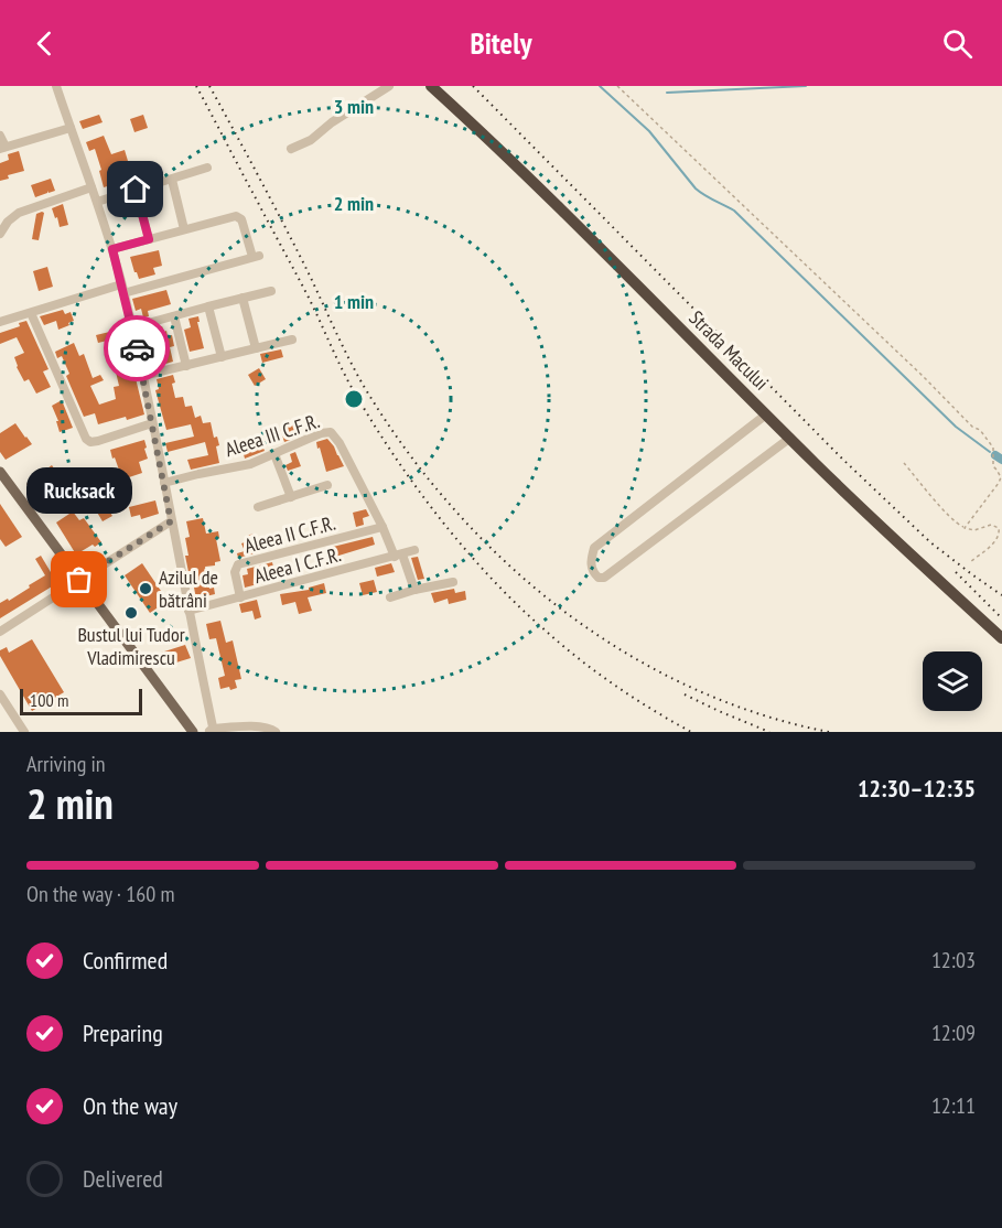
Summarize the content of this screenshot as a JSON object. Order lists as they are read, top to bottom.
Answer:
{
  "streets": {
    "highway": ["Strada Macului"],
    "street": ["Aleea III C.F.R.", "Aleea II C.F.R.", "Aleea I C.F.R."]
  },
  "crossings": [
    ["Aleea III C.F.R.", "Aleea II C.F.R."],
    ["Aleea III C.F.R.", "Aleea I C.F.R."],
    ["Aleea II C.F.R.", "Aleea I C.F.R."]
  ],
  "places": ["Rucksack", "Azilul de bătrâni", "Bustul lui Tudor Vladimirescu"],
  "scale_bar": "100 m",
  "page": {
    "header": "Bitely",
    "bubble": "Rucksack",
    "scale": "100 m",
    "heading": ["2 min", "Arriving in", "12:30–12:35"],
    "bar": "On the way · 160 m",
    "list": [
      ["Confirmed", "12:03"],
      ["Preparing", "12:09"],
      ["On the way", "12:11"],
      "Delivered"
    ]
  },
  "rings": ["3 min", "2 min", "1 min"]
}
